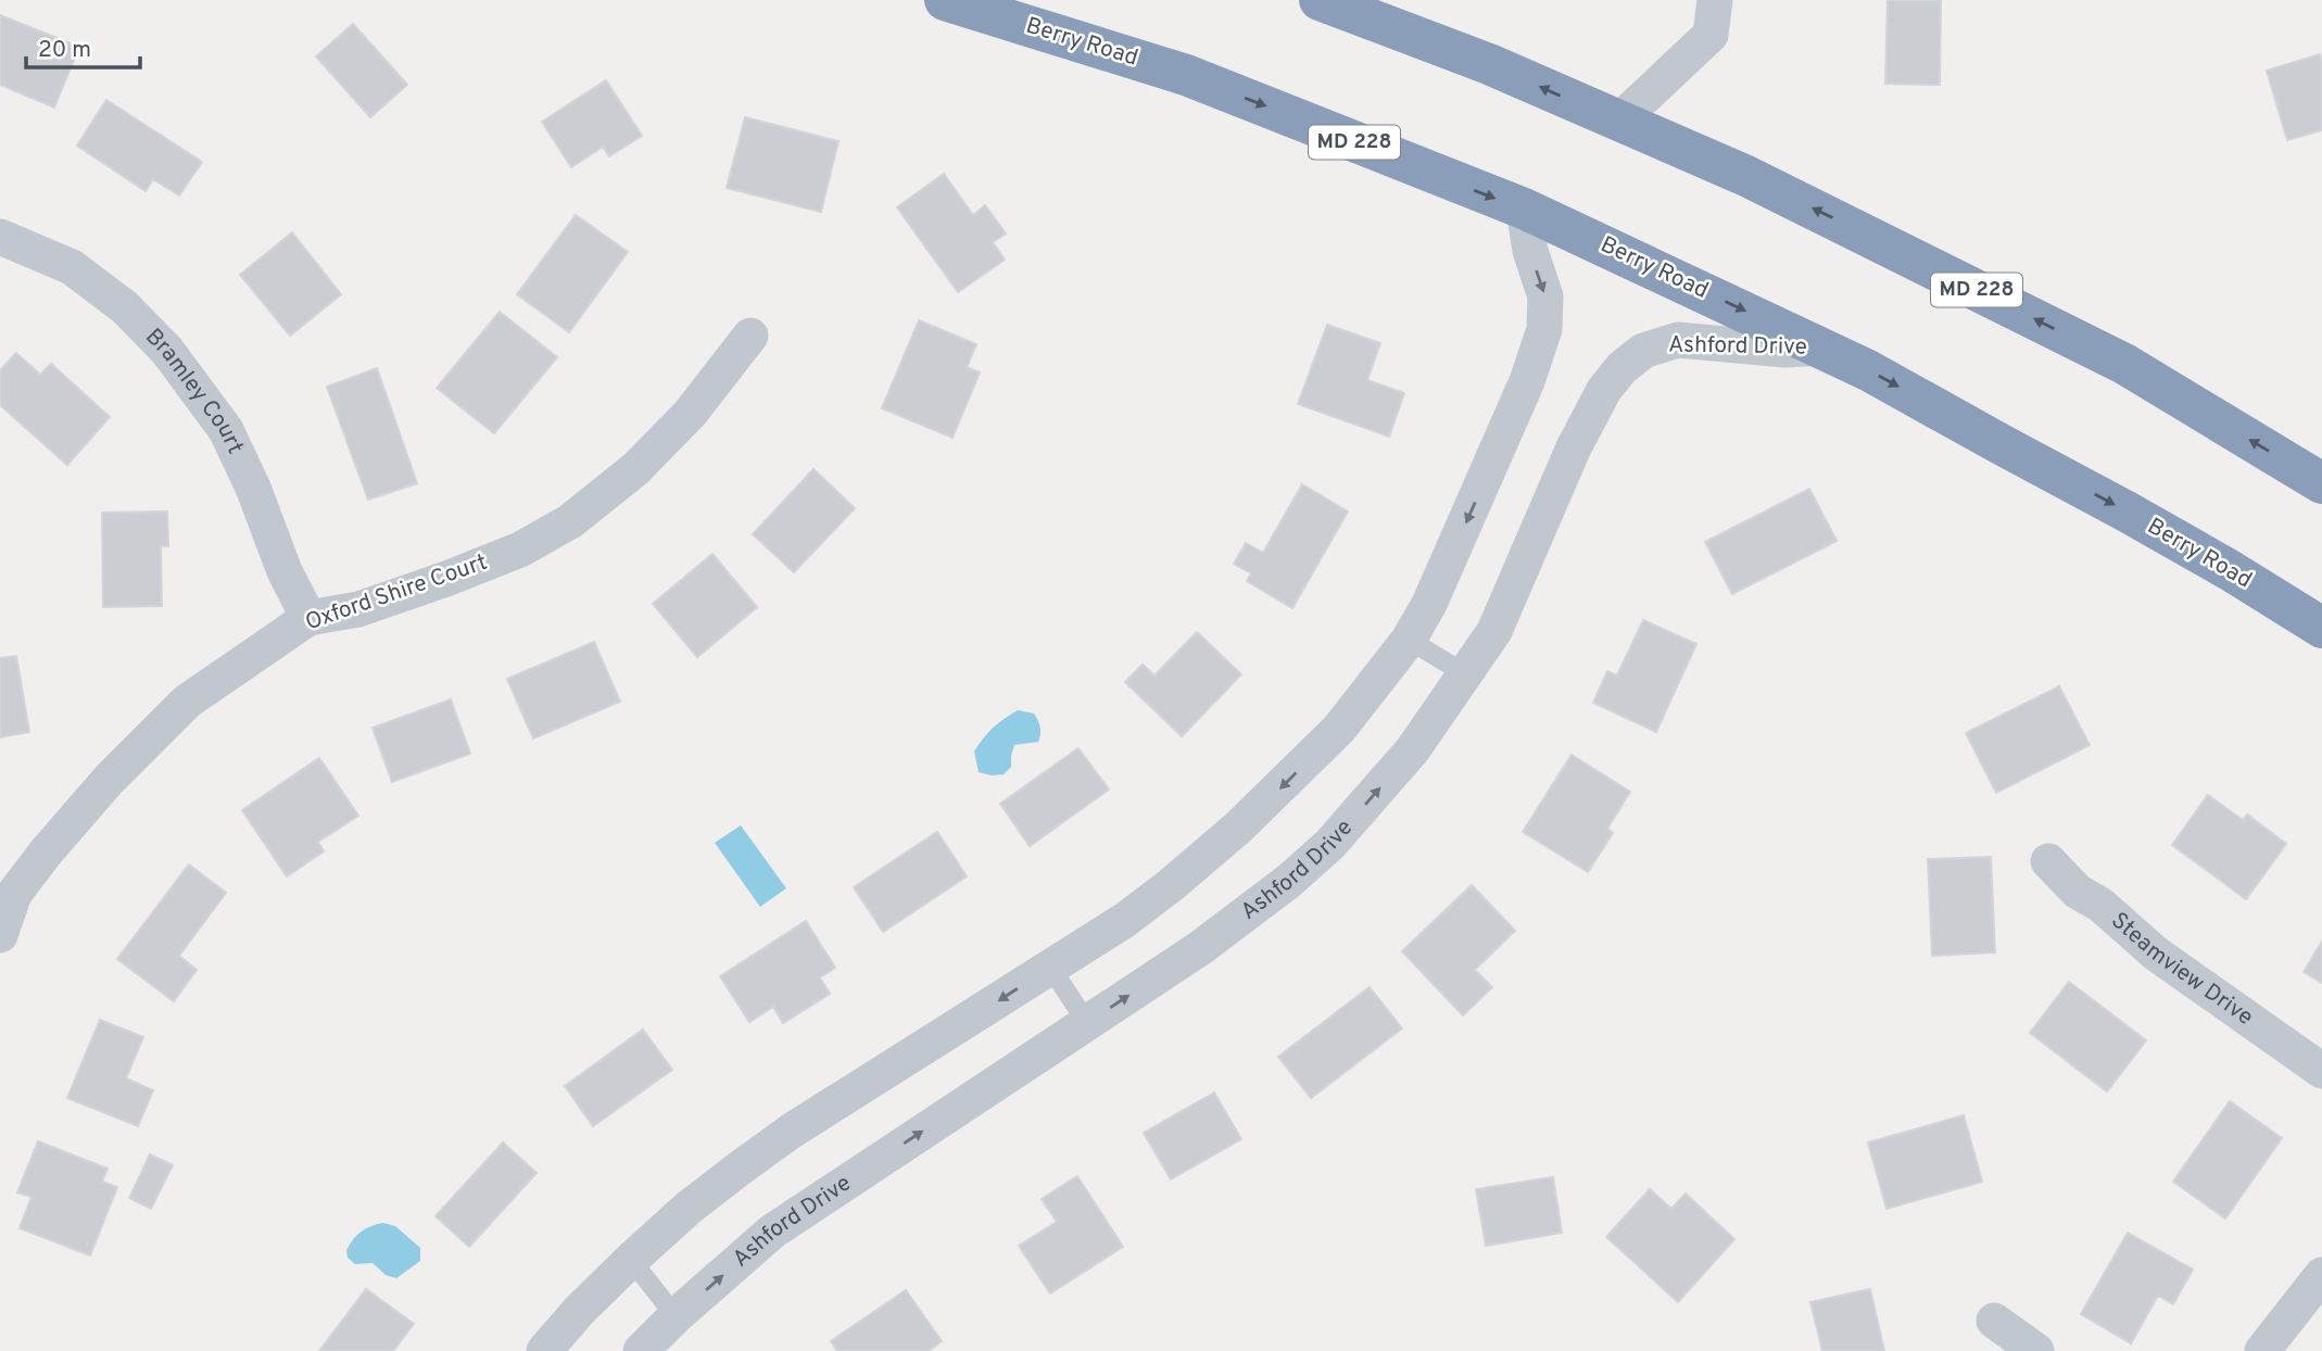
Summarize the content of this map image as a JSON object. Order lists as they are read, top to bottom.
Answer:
{
  "streets": {
    "highway": ["Berry Road", "MD 228"],
    "street": [
      "Ashford Drive",
      "Bramley Court",
      "Oxford Shire Court",
      "Steamview Drive"
    ]
  },
  "crossings": [
    ["Berry Road", "Ashford Drive"],
    ["Bramley Court", "Oxford Shire Court"]
  ],
  "scale_bar": "20 m"
}
